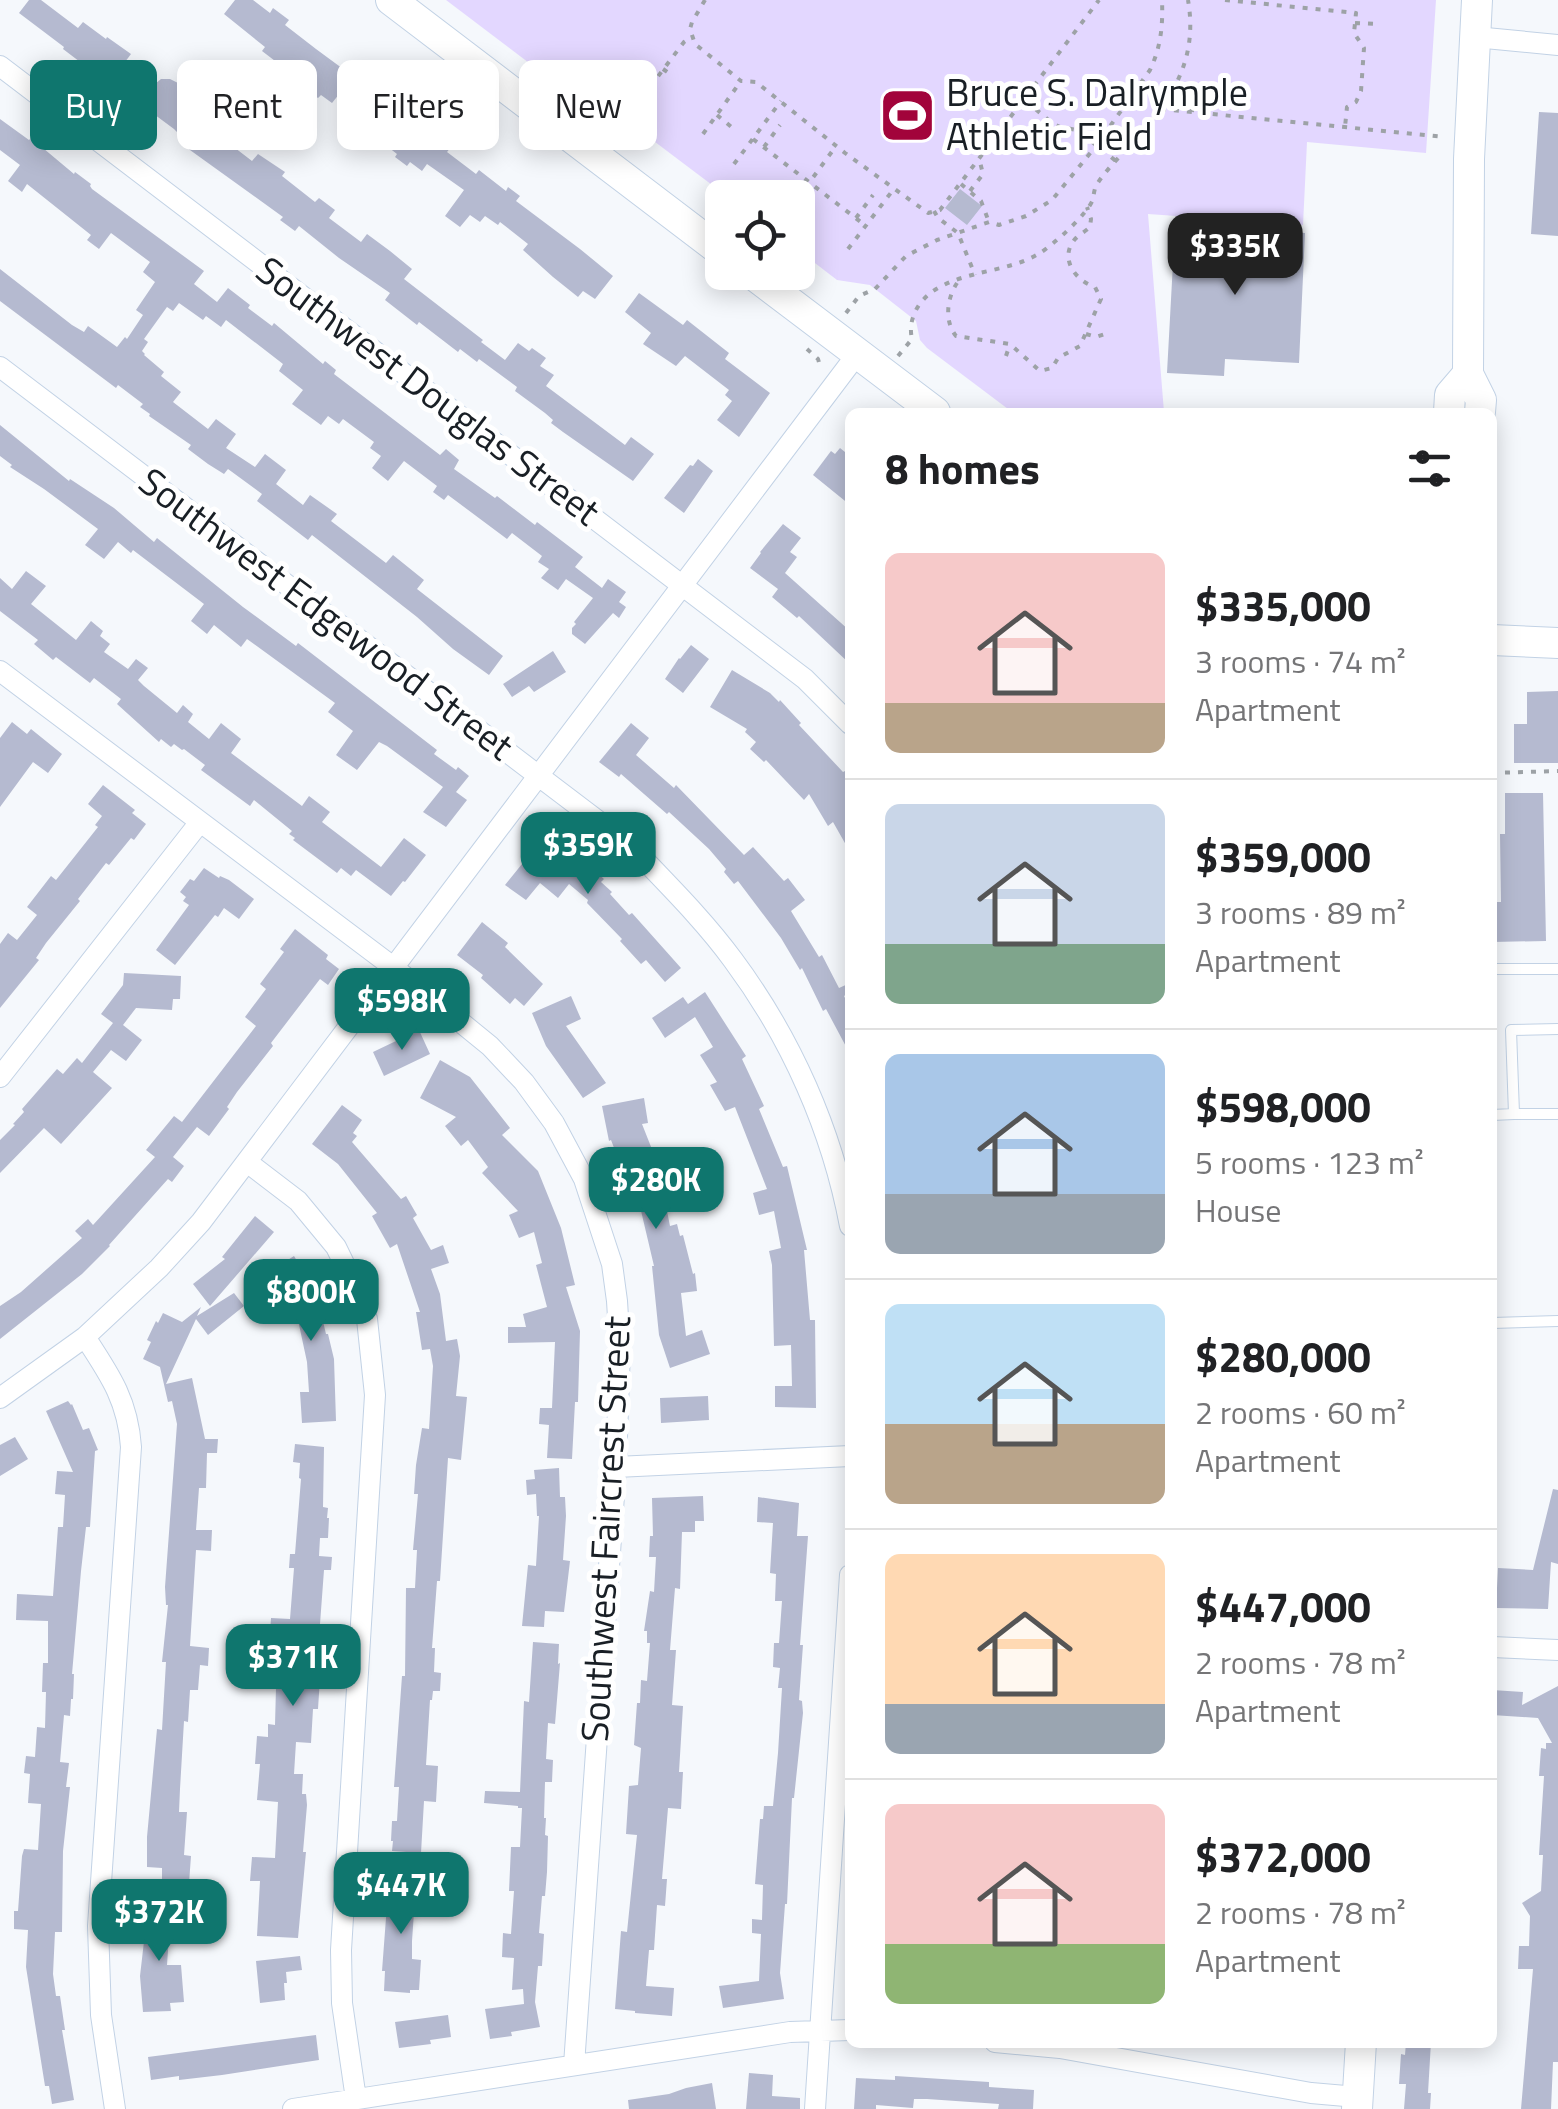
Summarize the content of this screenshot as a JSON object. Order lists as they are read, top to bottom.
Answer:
{
  "streets": {
    "street": ["Southwest Douglas Street", "Southwest Edgewood Street", "Southwest Faircrest Street"]
  },
  "places": {
    "sports": ["Bruce S. DaIrymple Athletic Field"]
  },
  "page": {
    "chip": [
      "Buy",
      "Rent",
      "Filters",
      "New"
    ],
    "price": [
      "$335K",
      "$359K",
      "$598K",
      "$280K",
      "$800K",
      "$371K",
      "$447K",
      "$372K"
    ],
    "heading": "8 homes",
    "list": [
      {
        "name": "$335,000",
        "note": "3 rooms · 74 m² · Apartment"
      },
      {
        "name": "$359,000",
        "note": "3 rooms · 89 m² · Apartment"
      },
      {
        "name": "$598,000",
        "note": "5 rooms · 123 m² · House"
      },
      {
        "name": "$280,000",
        "note": "2 rooms · 60 m² · Apartment"
      },
      {
        "name": "$447,000",
        "note": "2 rooms · 78 m² · Apartment"
      },
      {
        "name": "$372,000",
        "note": "2 rooms · 78 m² · Apartment"
      }
    ]
  }
}
